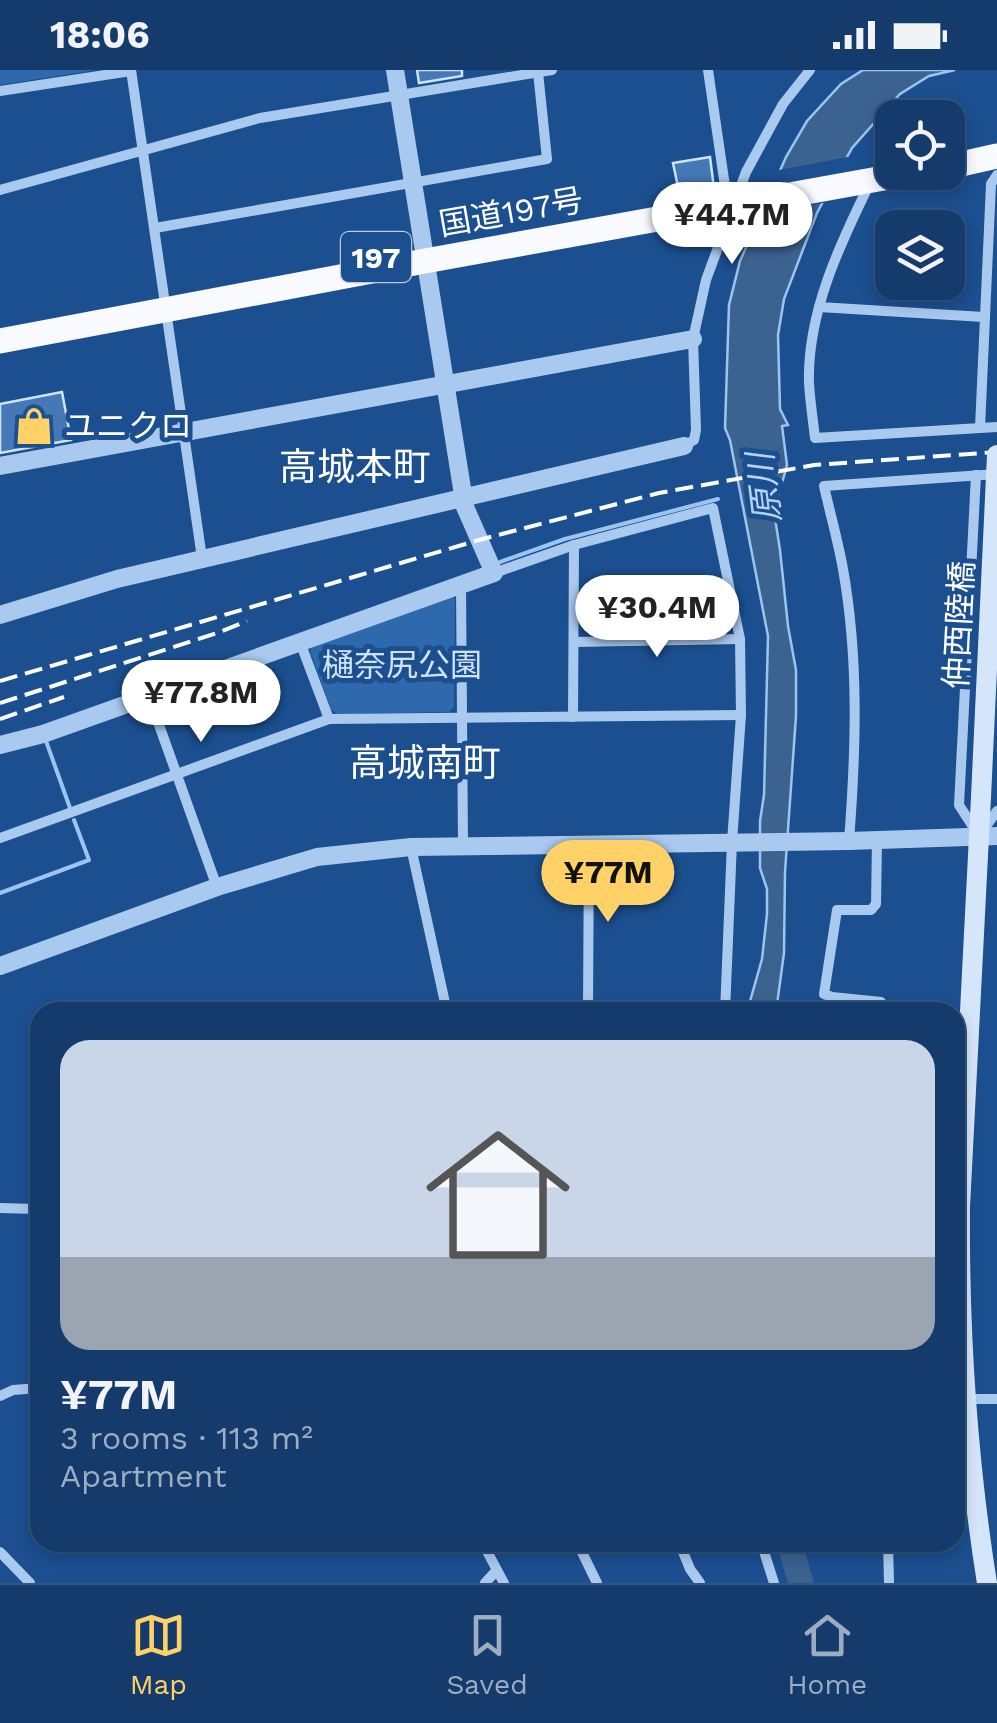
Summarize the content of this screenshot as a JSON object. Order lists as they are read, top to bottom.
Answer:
{
  "streets": {
    "highway": ["国道197号", "197"],
    "main road": ["仲西陸橋"]
  },
  "districts": ["高城本町", "高城南町"],
  "water": ["原川"],
  "parks": ["樋奈尻公園"],
  "places": {
    "shop": ["ユニクロ"]
  },
  "page": {
    "status": "18:06",
    "price": [
      "¥44.7M",
      "¥30.4M",
      "¥77.8M",
      "¥77M"
    ],
    "list": [
      {
        "name": "¥77M",
        "note": "3 rooms · 113 m² · Apartment"
      }
    ],
    "tabs": ["Map", "Saved", "Home"]
  }
}
